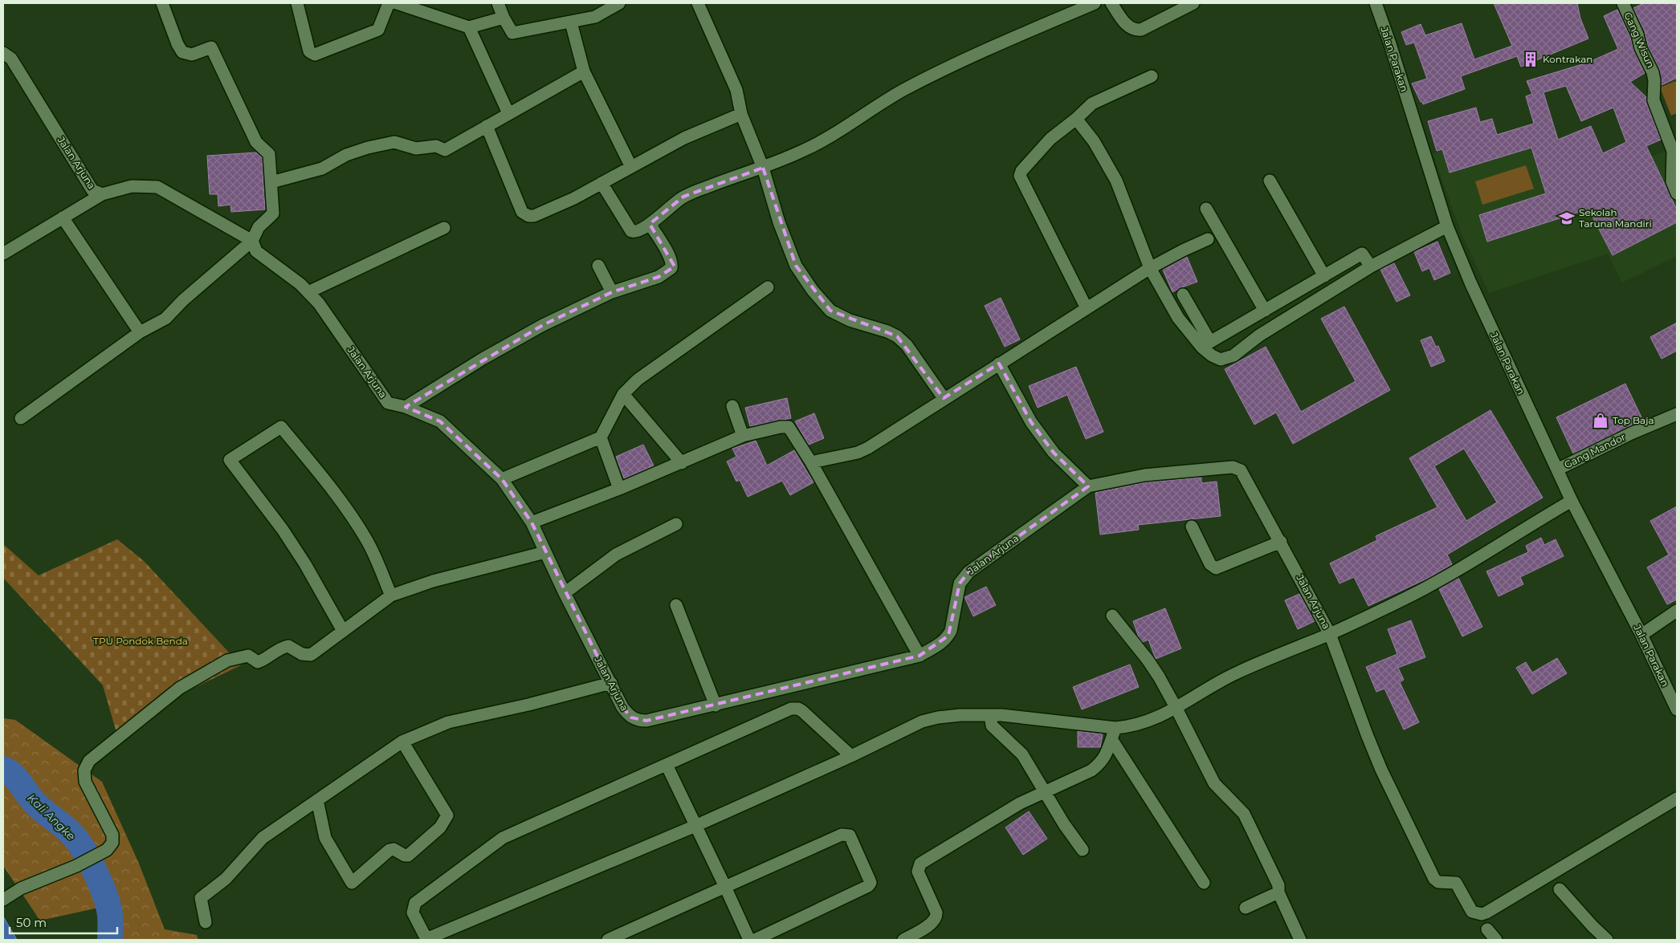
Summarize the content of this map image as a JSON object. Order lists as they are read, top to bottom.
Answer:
{
  "streets": {
    "street": [
      "Gang Wisun",
      "Jalan Parakan",
      "Jalan Arjuna",
      "Gang Mandor"
    ]
  },
  "crossings": [
    ["Jalan Parakan", "Jalan Arjuna"],
    ["Jalan Parakan", "Gang Mandor"]
  ],
  "water": ["Kali Angke"],
  "parks": ["TPU Pondok Benda"],
  "places": {
    "building": ["Kontrakan"],
    "school or university": ["Sekolah Taruna Mandiri"],
    "shop": ["Top Baja"]
  },
  "scale_bar": "50 m"
}
